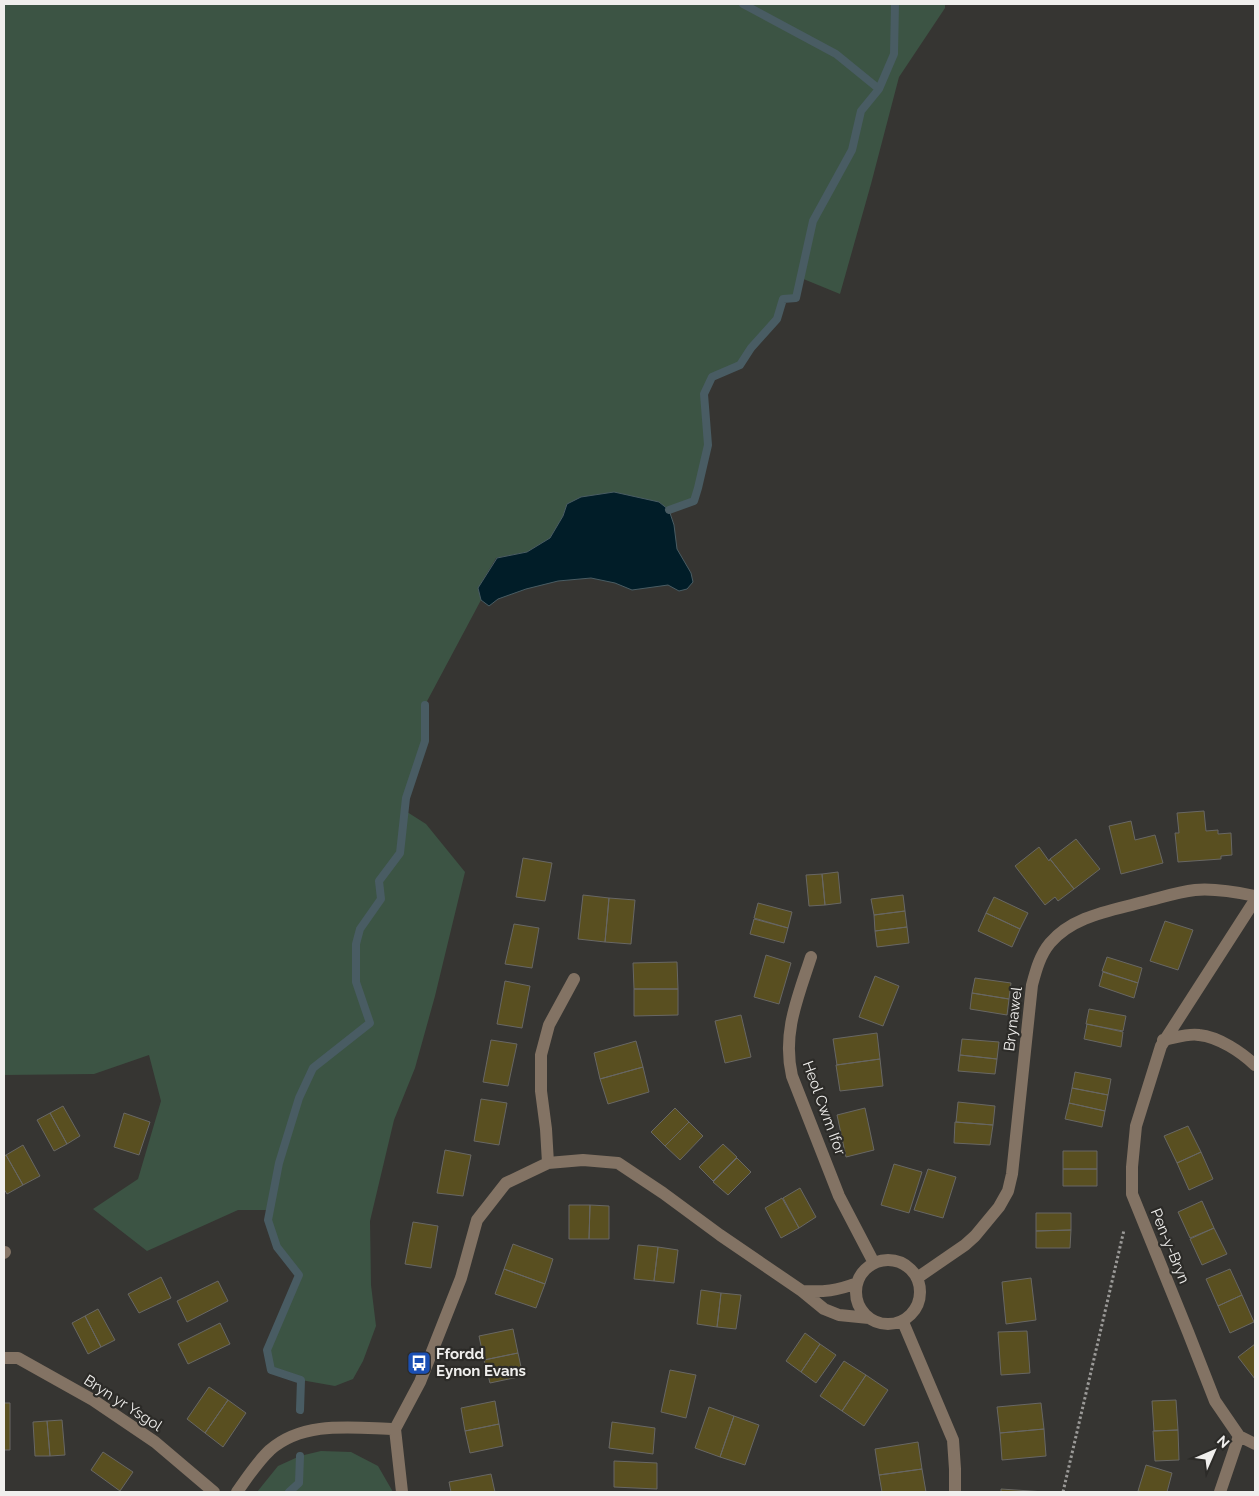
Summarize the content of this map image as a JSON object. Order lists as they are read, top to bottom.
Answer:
{
  "streets": {
    "street": [
      "Brynawel",
      "Heol Cwm Ifor",
      "Pen-y-Bryn",
      "Bryn yr Ysgol"
    ]
  },
  "crossings": [
    ["Brynawel", "Heol Cwm Ifor"]
  ],
  "places": {
    "bus stop": ["Ffordd Eynon Evans"]
  },
  "north": "top right"
}
